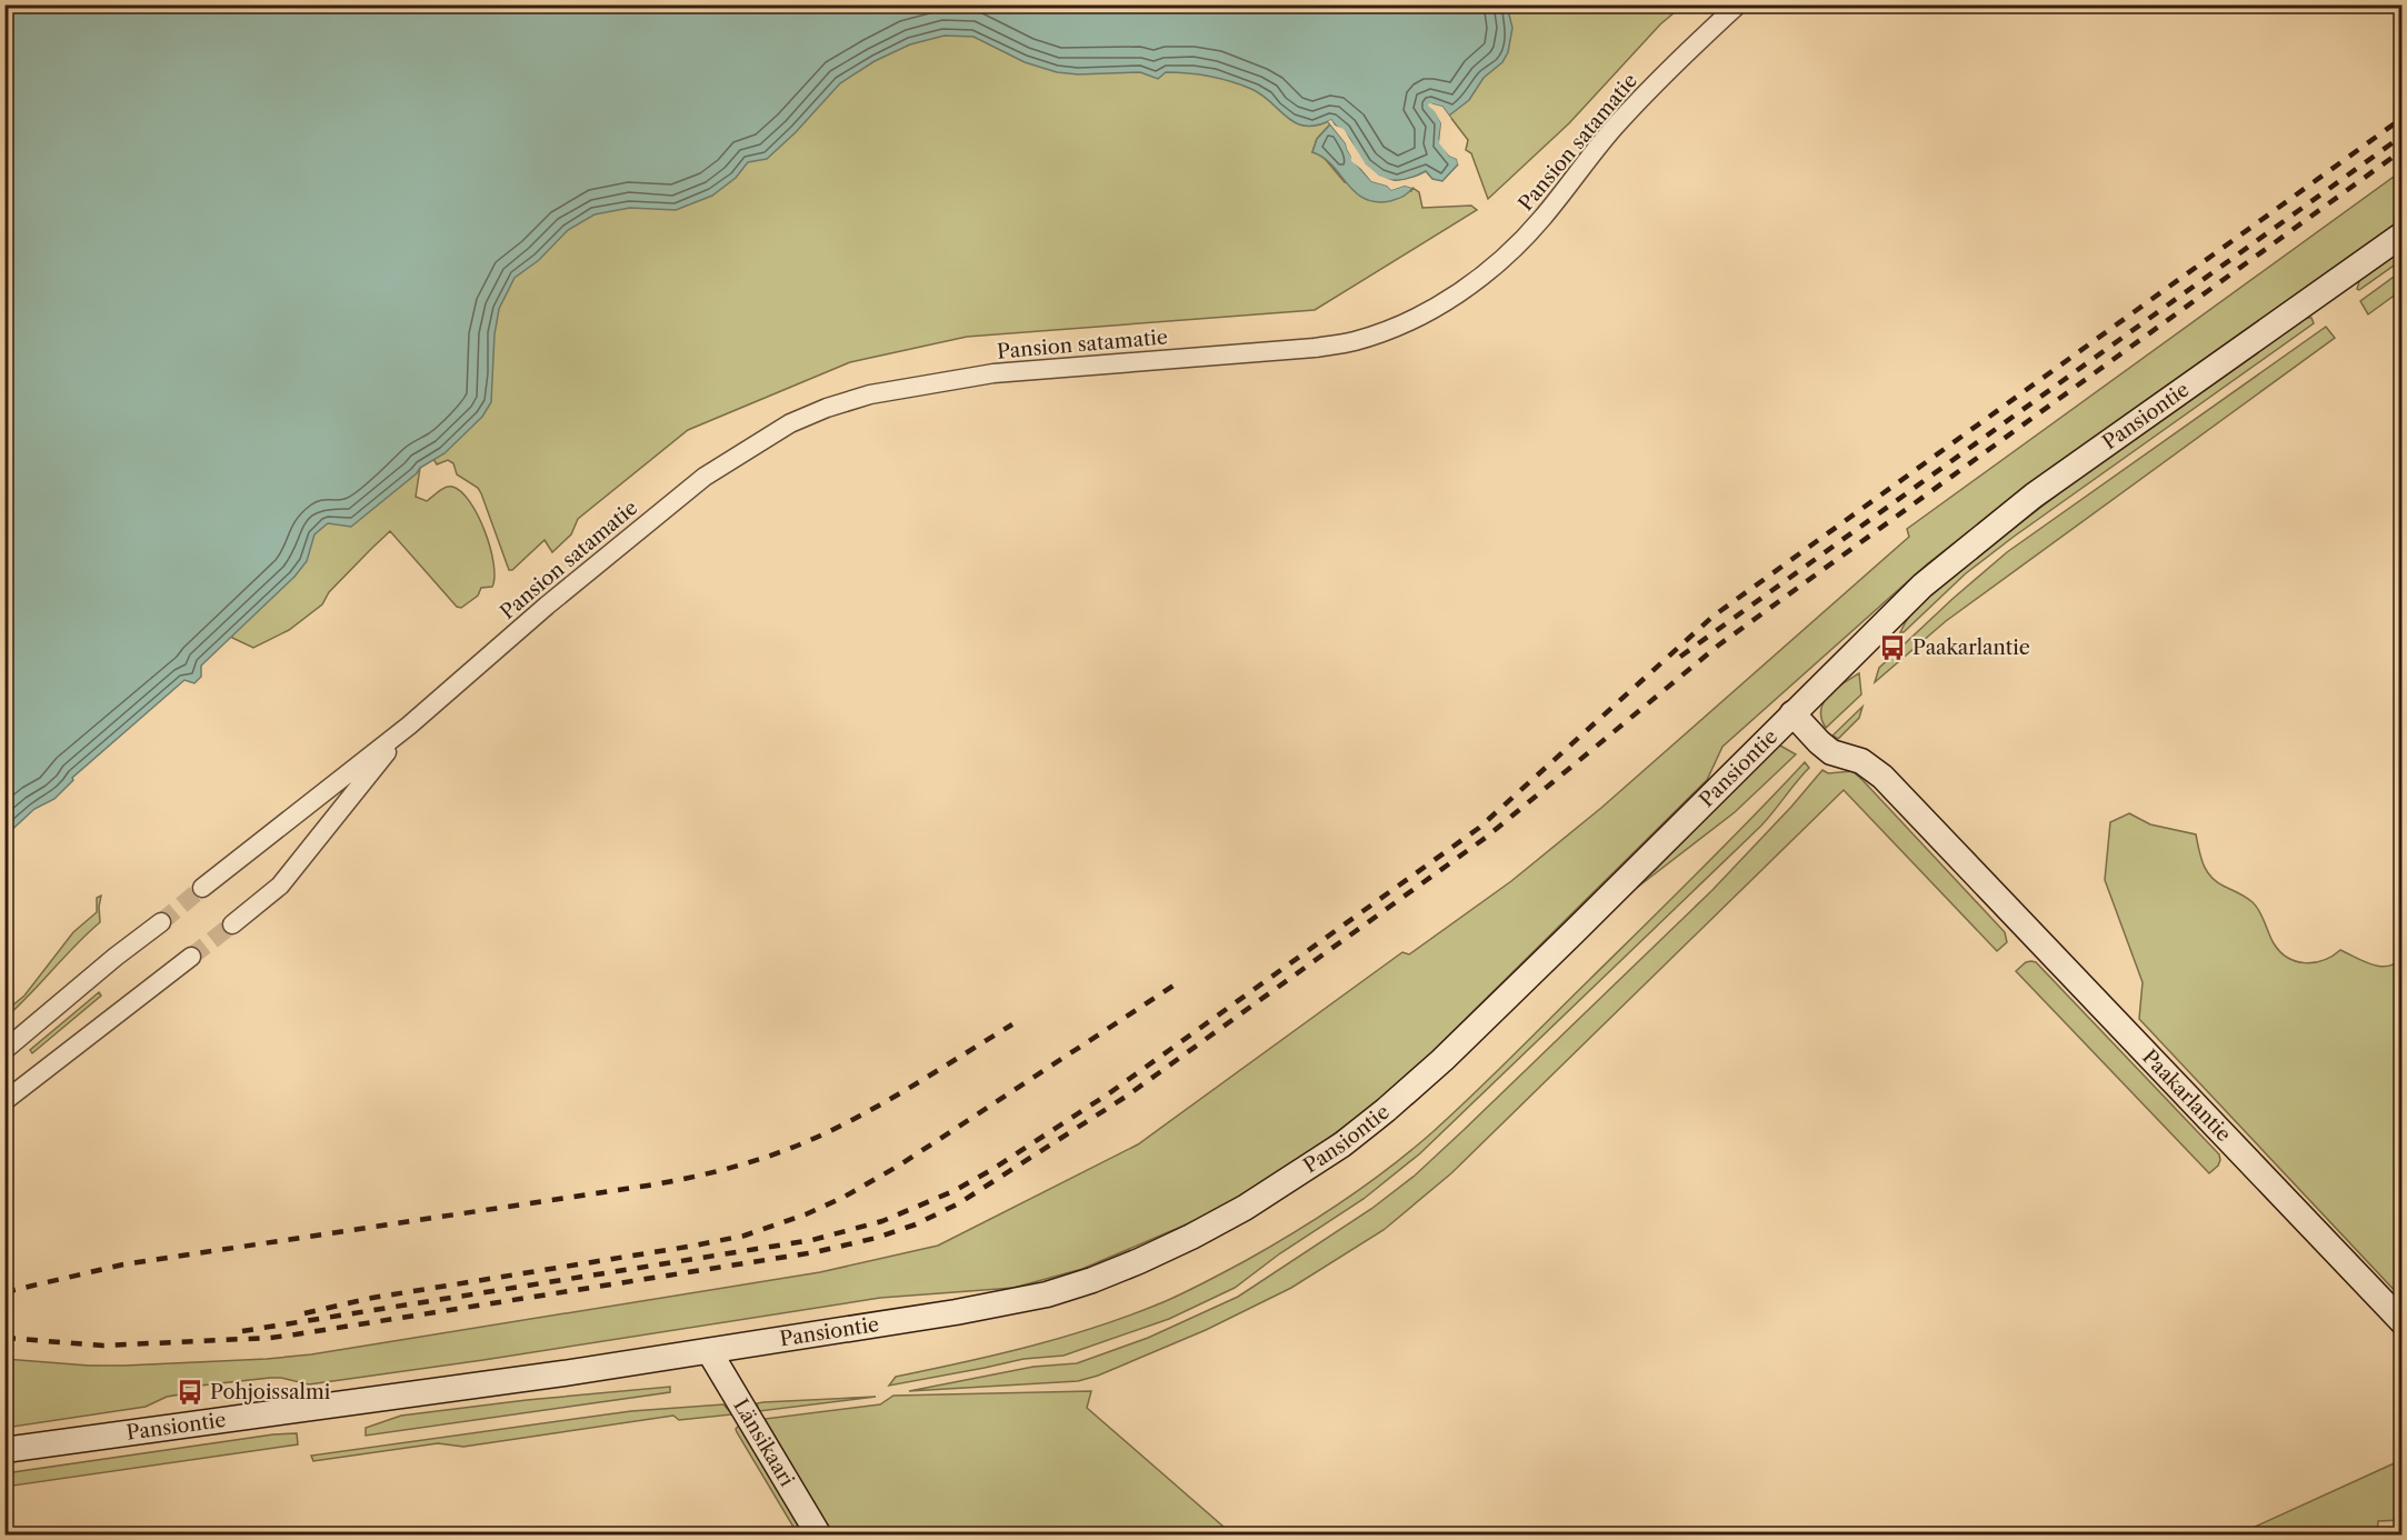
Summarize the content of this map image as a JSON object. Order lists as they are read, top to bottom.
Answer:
{
  "streets": {
    "street": [
      "Pansion satamatie",
      "Pansiontie",
      "Paakarlantie",
      "Länsikaari"
    ]
  },
  "crossings": [
    ["Pansiontie", "Paakarlantie"],
    ["Pansiontie", "Länsikaari"]
  ],
  "places": {
    "bus stop": ["Paakarlantie", "Pohjoissalmi"]
  }
}
